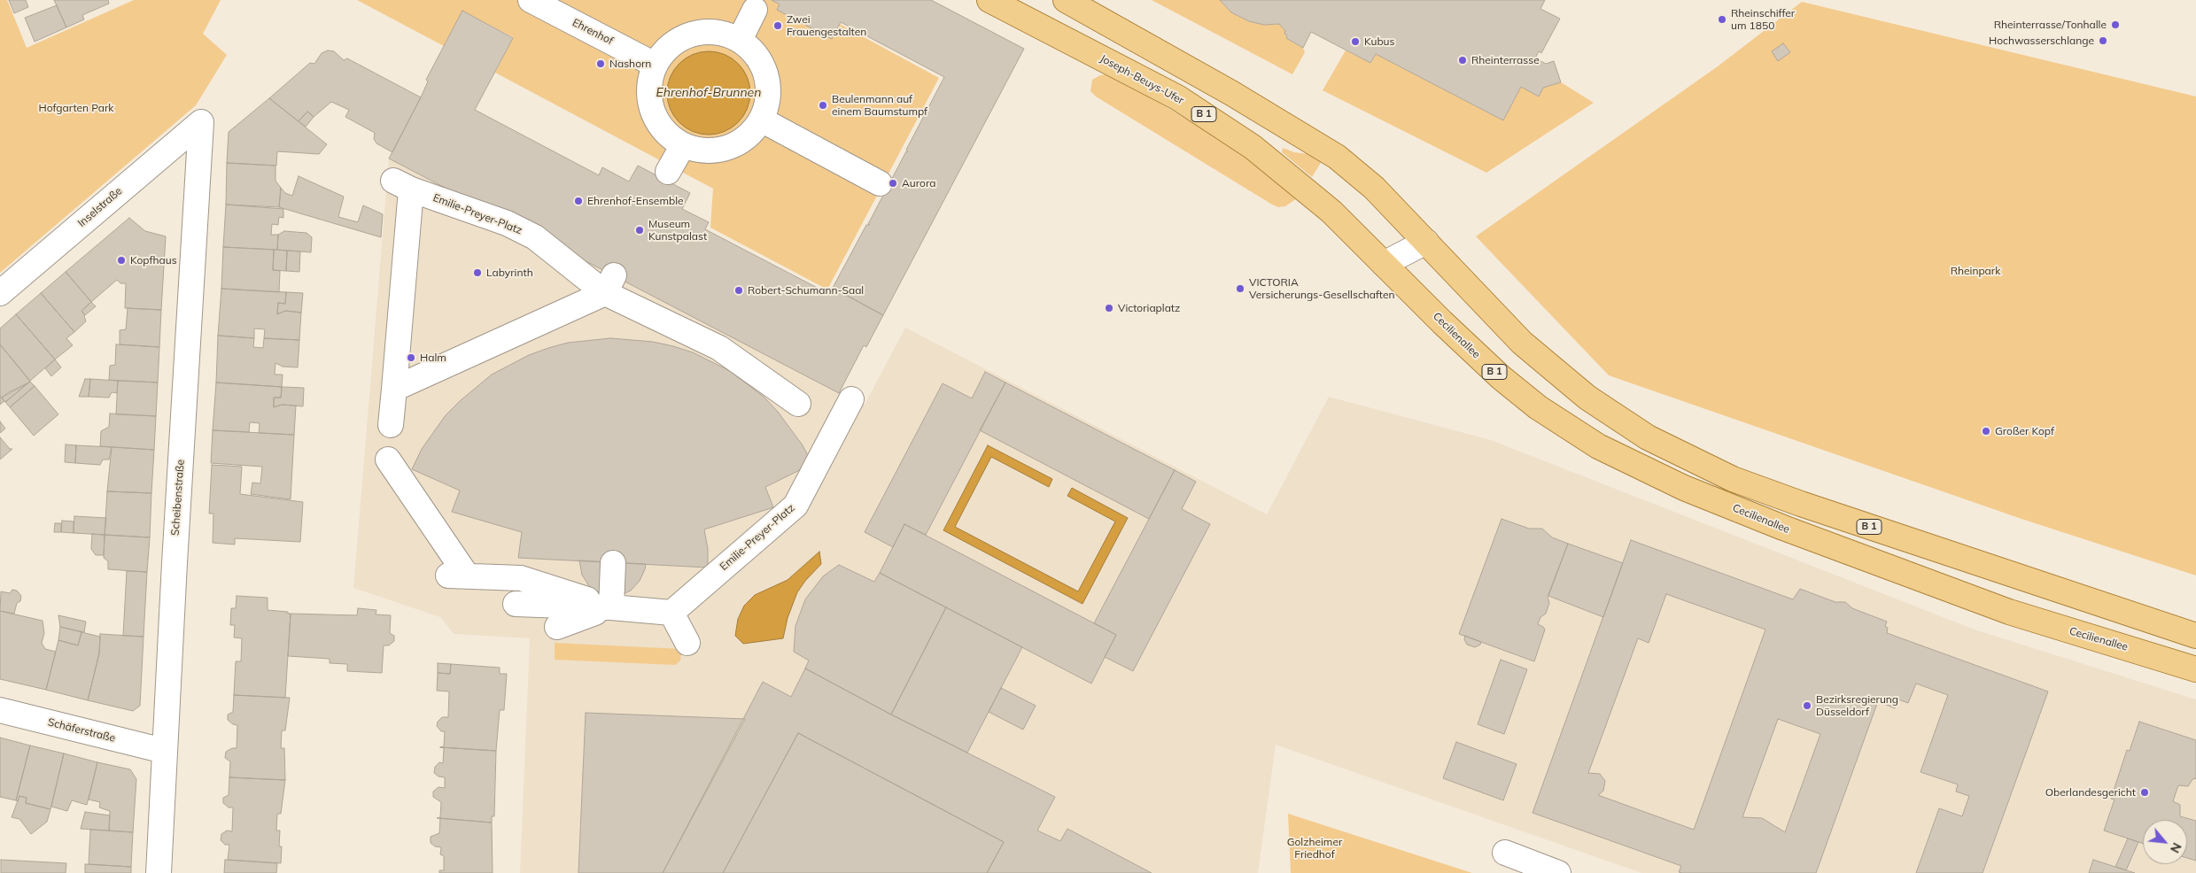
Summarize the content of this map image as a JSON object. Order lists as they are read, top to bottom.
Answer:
{
  "streets": {
    "main road": ["Joseph-Beuys-Ufer", "B 1", "Cecilienallee"],
    "street": [
      "Ehrenhof",
      "Inselstraße",
      "Emilie-Preyer-Platz",
      "Scheibenstraße",
      "Schäferstraße"
    ]
  },
  "crossings": [
    ["Joseph-Beuys-Ufer", "Cecilienallee"],
    ["Inselstraße", "Scheibenstraße"],
    ["Scheibenstraße", "Schäferstraße"]
  ],
  "water": ["Ehrenhof-Brunnen"],
  "parks": ["Hofgarten Park", "Rheinpark", "Golzheimer Friedhof"],
  "places": [
    "Rheinschiffer um 1850",
    "Rheinterrasse/Tonhalle",
    "Zwei Frauengestalten",
    "Hochwasserschlange",
    "Kubus",
    "Rheinterrasse",
    "Nashorn",
    "Beulenmann auf einem Baumstumpf",
    "Aurora",
    "Ehrenhof-Ensemble",
    "Museum Kunstpalast",
    "Kopfhaus",
    "Labyrinth",
    "VICTORIA Versicherungs-Gesellschaften",
    "Robert-Schumann-Saal",
    "Victoriaplatz",
    "Halm",
    "Großer Kopf",
    "Bezirksregierung Düsseldorf",
    "Oberlandesgericht"
  ],
  "north": "bottom right"
}
